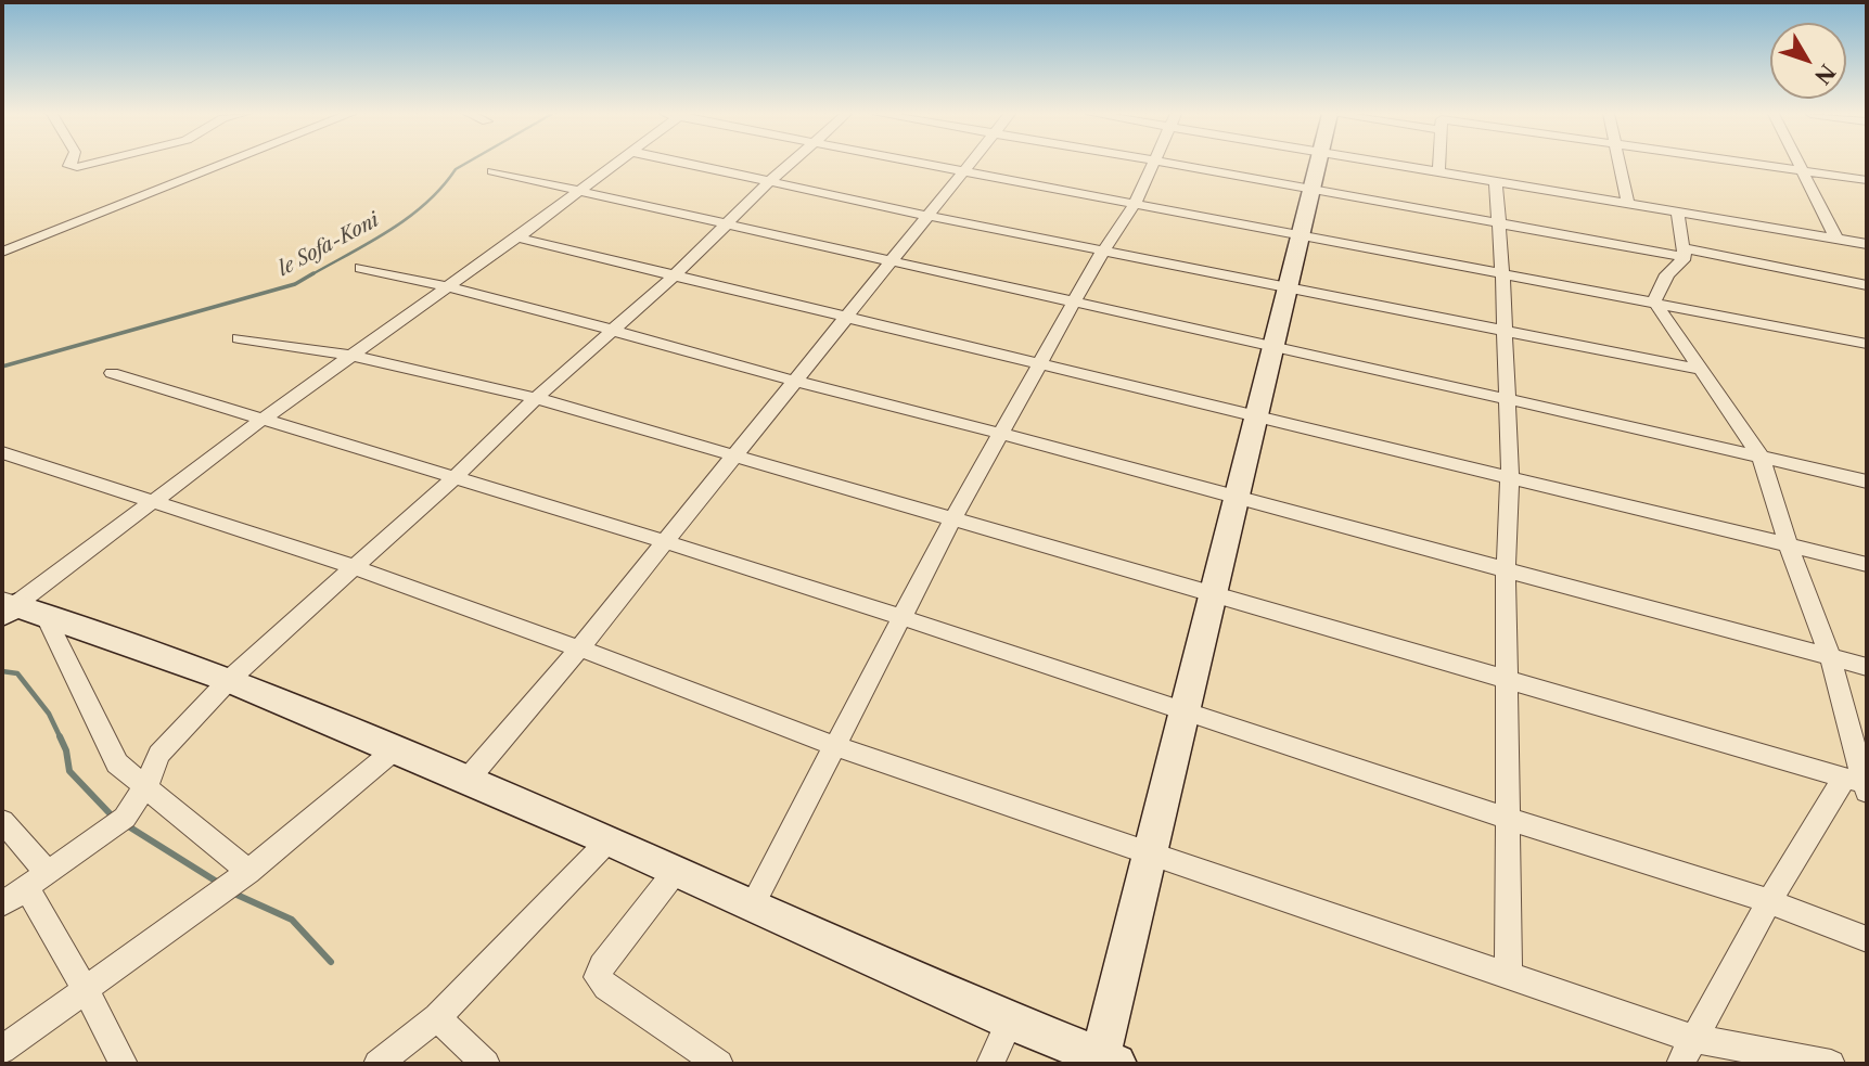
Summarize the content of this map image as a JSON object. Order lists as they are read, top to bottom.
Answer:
{
  "water": ["le Sofa-Koni"],
  "north": "bottom right"
}
